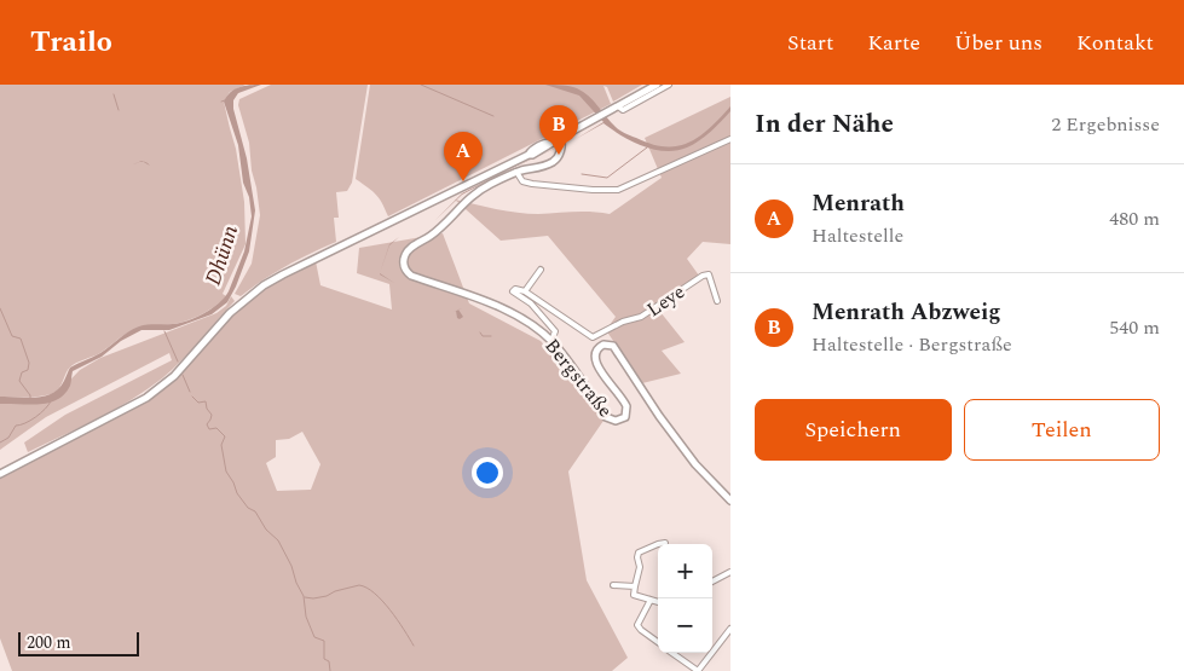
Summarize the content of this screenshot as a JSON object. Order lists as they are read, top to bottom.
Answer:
{
  "streets": {
    "street": ["Leye", "Bergstraße"]
  },
  "water": ["Dhünn"],
  "scale_bar": "200 m",
  "page": {
    "header": "Trailo",
    "nav": [
      "Start",
      "Karte",
      "Über uns",
      "Kontakt"
    ],
    "heading": ["In der Nähe", "2 Ergebnisse"],
    "pins": ["B", "A"],
    "list": [
      {
        "mark": "A",
        "name": "Menrath",
        "note": "Haltestelle",
        "value": "480 m"
      },
      {
        "mark": "B",
        "name": "Menrath Abzweig",
        "note": "Haltestelle · Bergstraße",
        "value": "540 m"
      }
    ],
    "buttons": ["Speichern", "Teilen"],
    "map_buttons": ["+", "−"],
    "scale": "200 m"
  }
}
